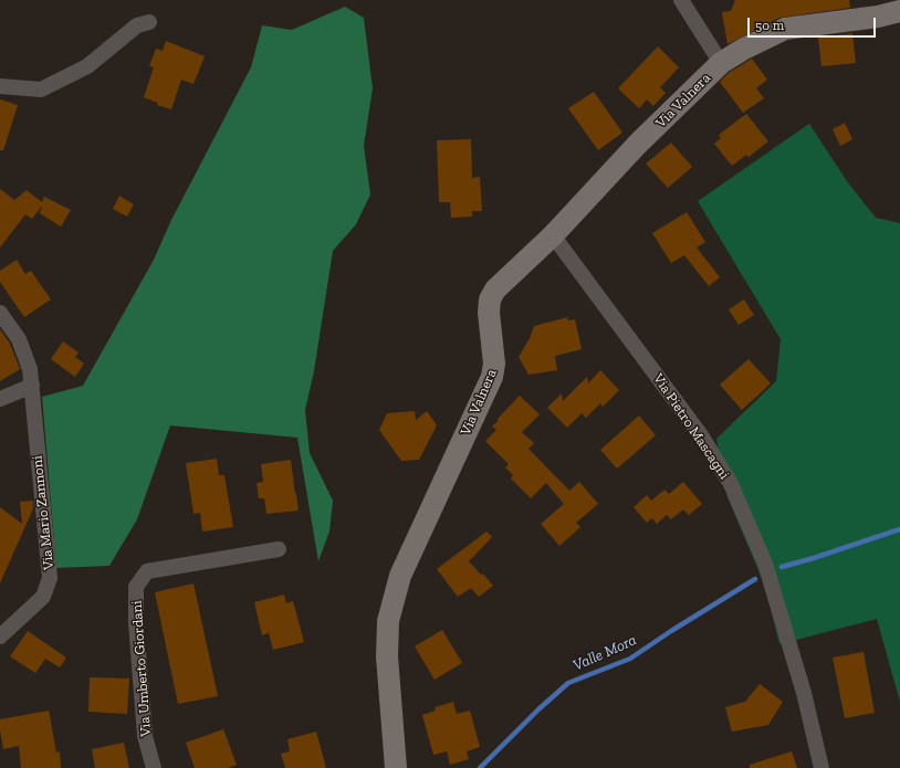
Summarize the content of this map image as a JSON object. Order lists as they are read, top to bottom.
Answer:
{
  "streets": {
    "street": [
      "Via Valnera",
      "Via Pietro Mascagni",
      "Via Mario Zannoni",
      "Via Umberto Giordani"
    ]
  },
  "crossings": [
    ["Via Valnera", "Via Pietro Mascagni"]
  ],
  "water": ["Valle Mora"],
  "scale_bar": "50 m"
}
